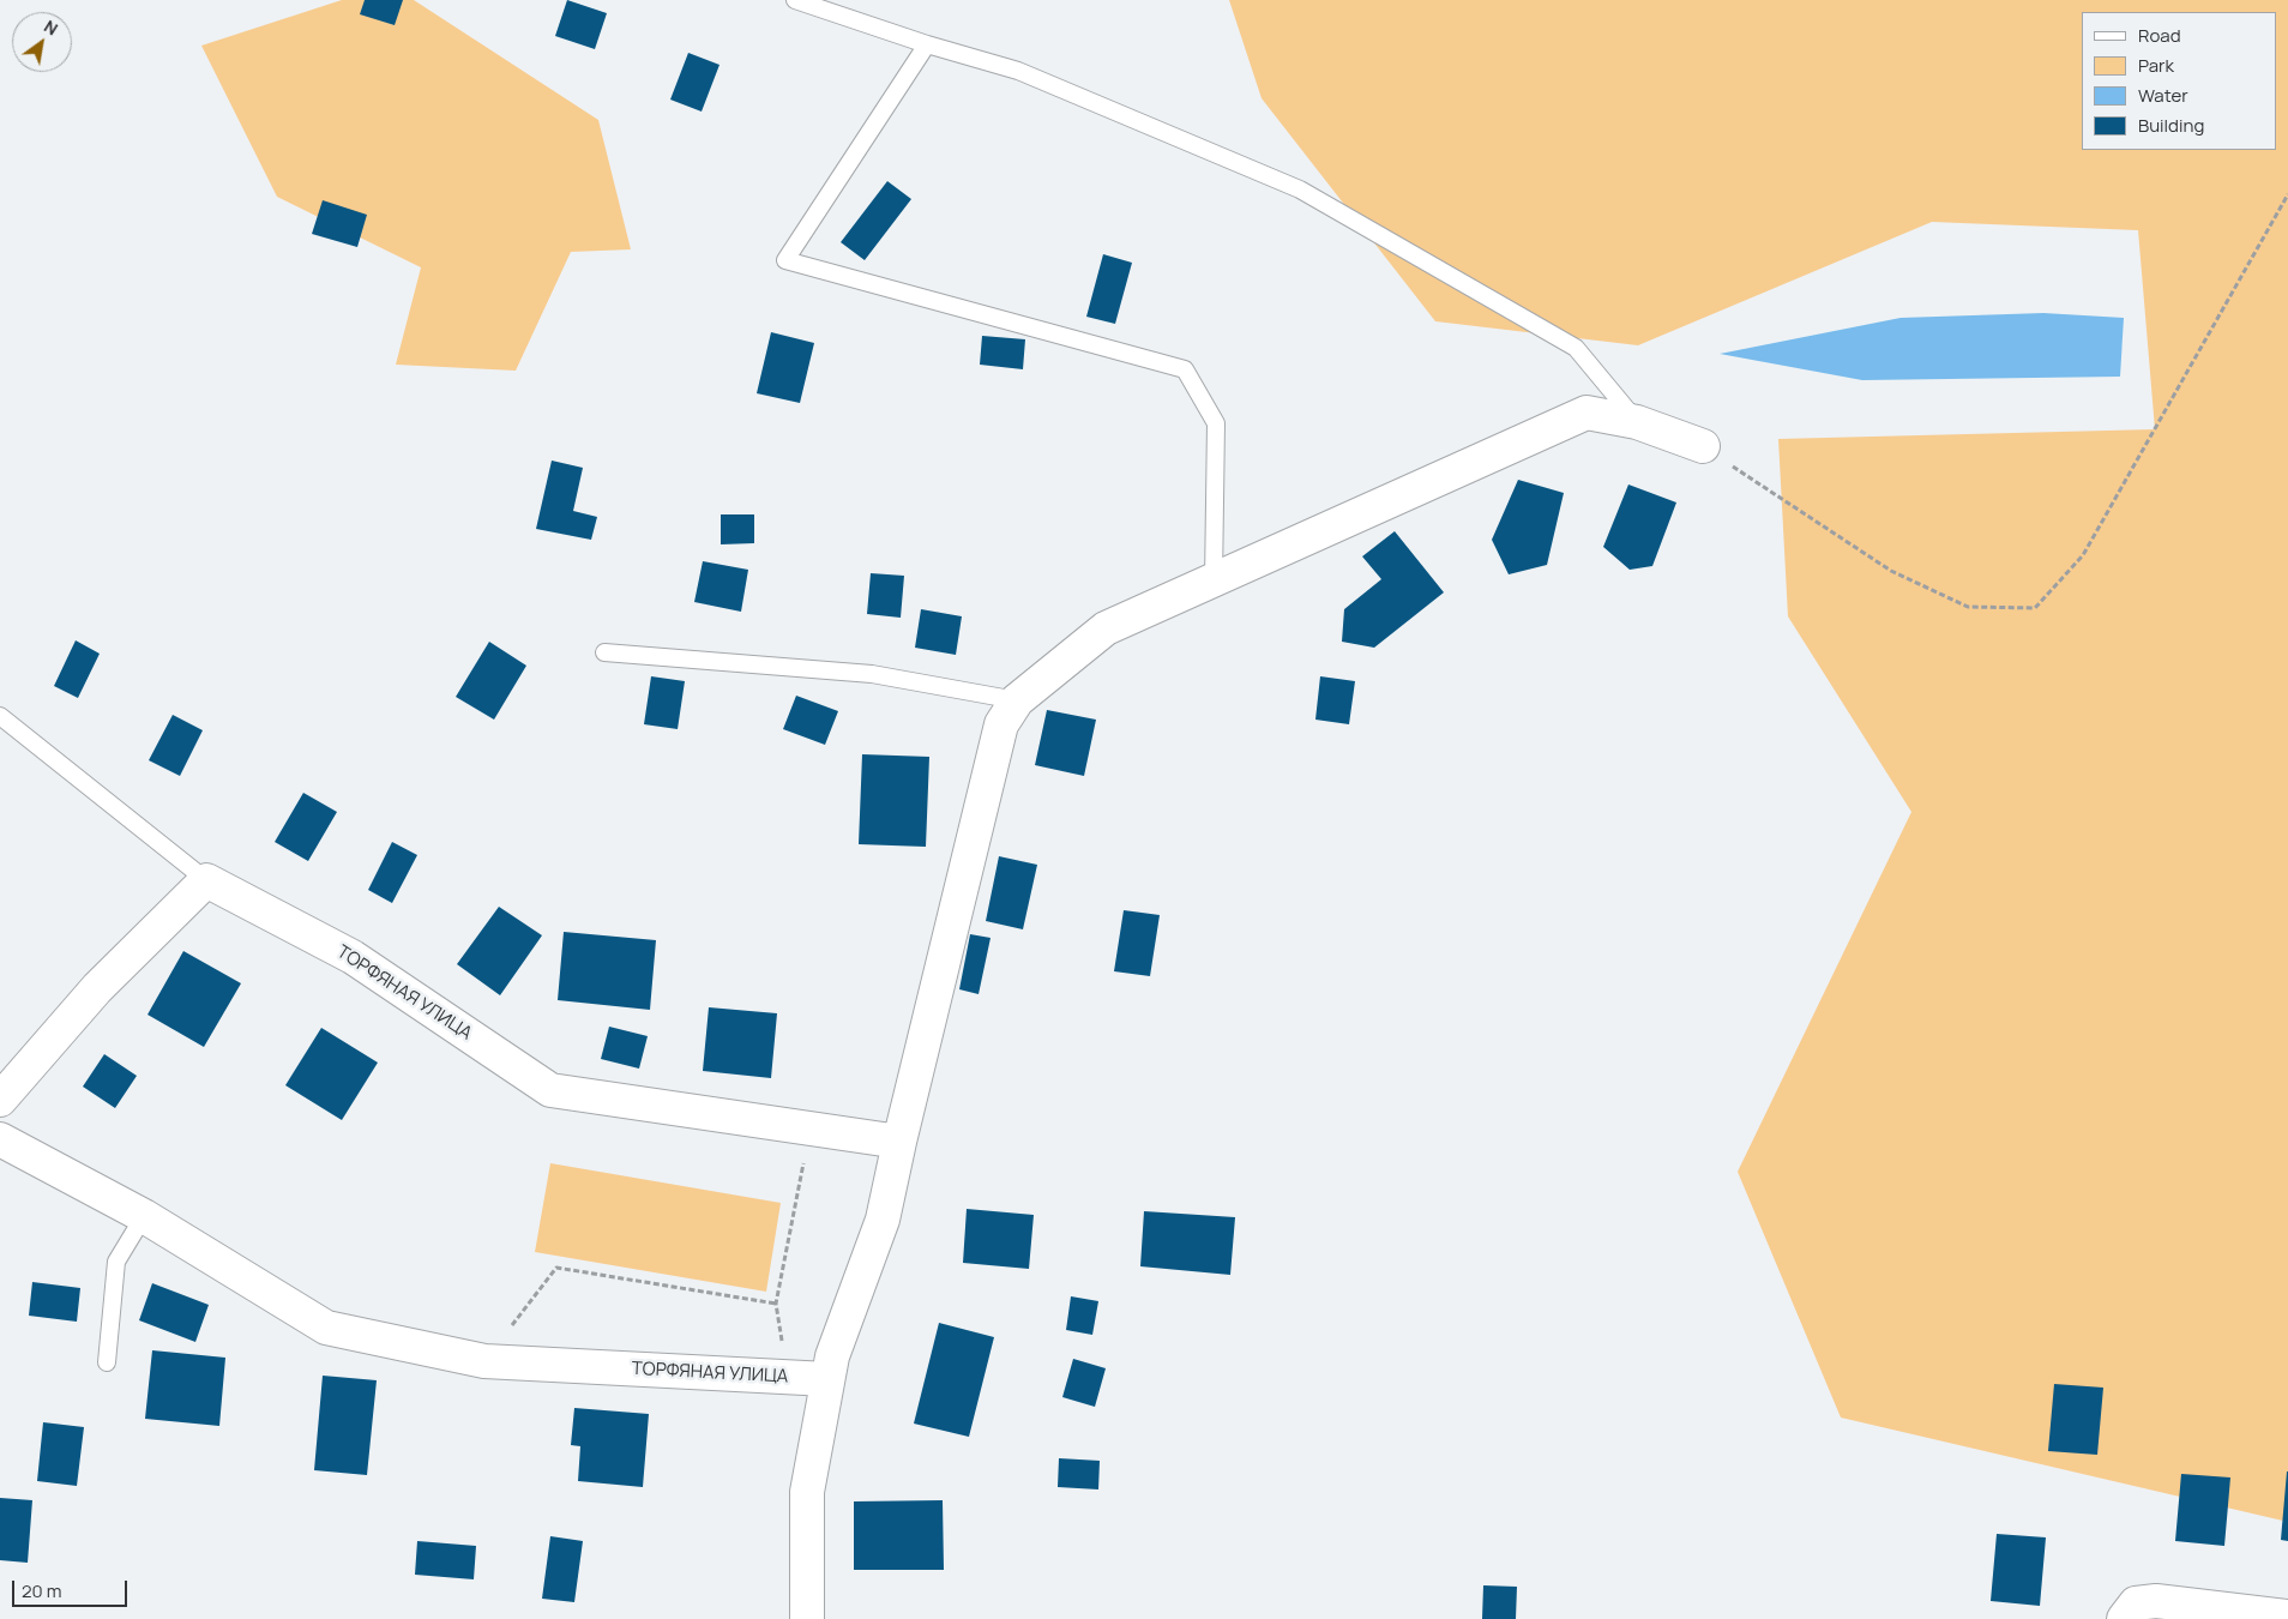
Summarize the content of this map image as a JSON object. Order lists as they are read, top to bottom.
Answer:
{
  "streets": {
    "street": ["ТОРФЯНАЯ УЛИЦА"]
  },
  "legend": [
    "Road",
    "Park",
    "Water",
    "Building"
  ],
  "scale_bar": "20 m",
  "north": "top right"
}
